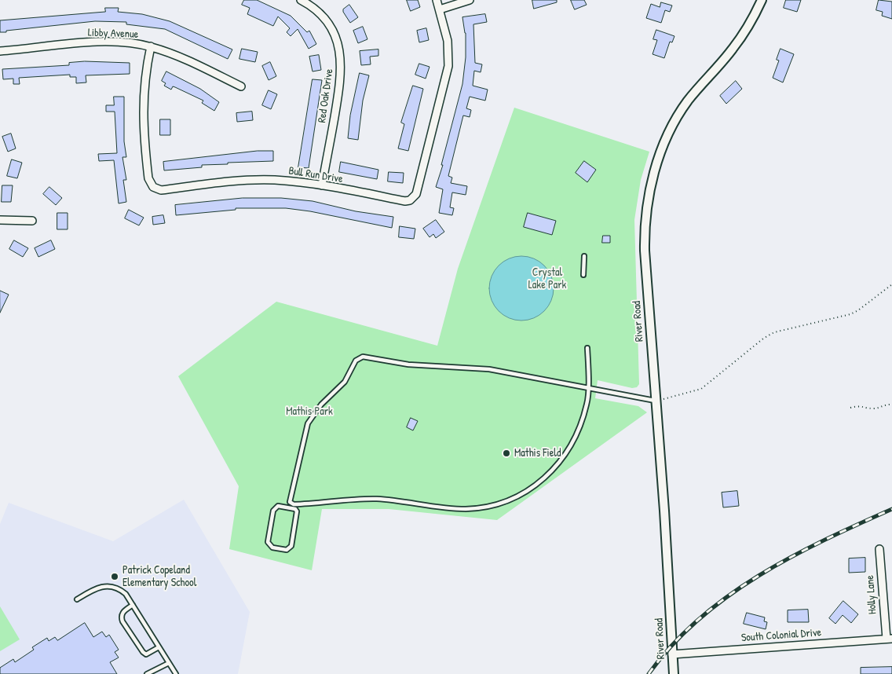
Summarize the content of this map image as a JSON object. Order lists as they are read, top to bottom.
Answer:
{
  "streets": {
    "street": [
      "Libby Avenue",
      "Red Oak Drive",
      "Bull Run Drive",
      "River Road",
      "Holly Lane",
      "South Colonial Drive"
    ]
  },
  "crossings": [
    ["Libby Avenue", "Bull Run Drive"],
    ["Red Oak Drive", "Bull Run Drive"],
    ["River Road", "South Colonial Drive"],
    ["Holly Lane", "South Colonial Drive"]
  ],
  "parks": ["Crystal Lake Park", "Mathis Park"],
  "places": ["Mathis Field", "Patrick Copeland Elementary School"]
}
